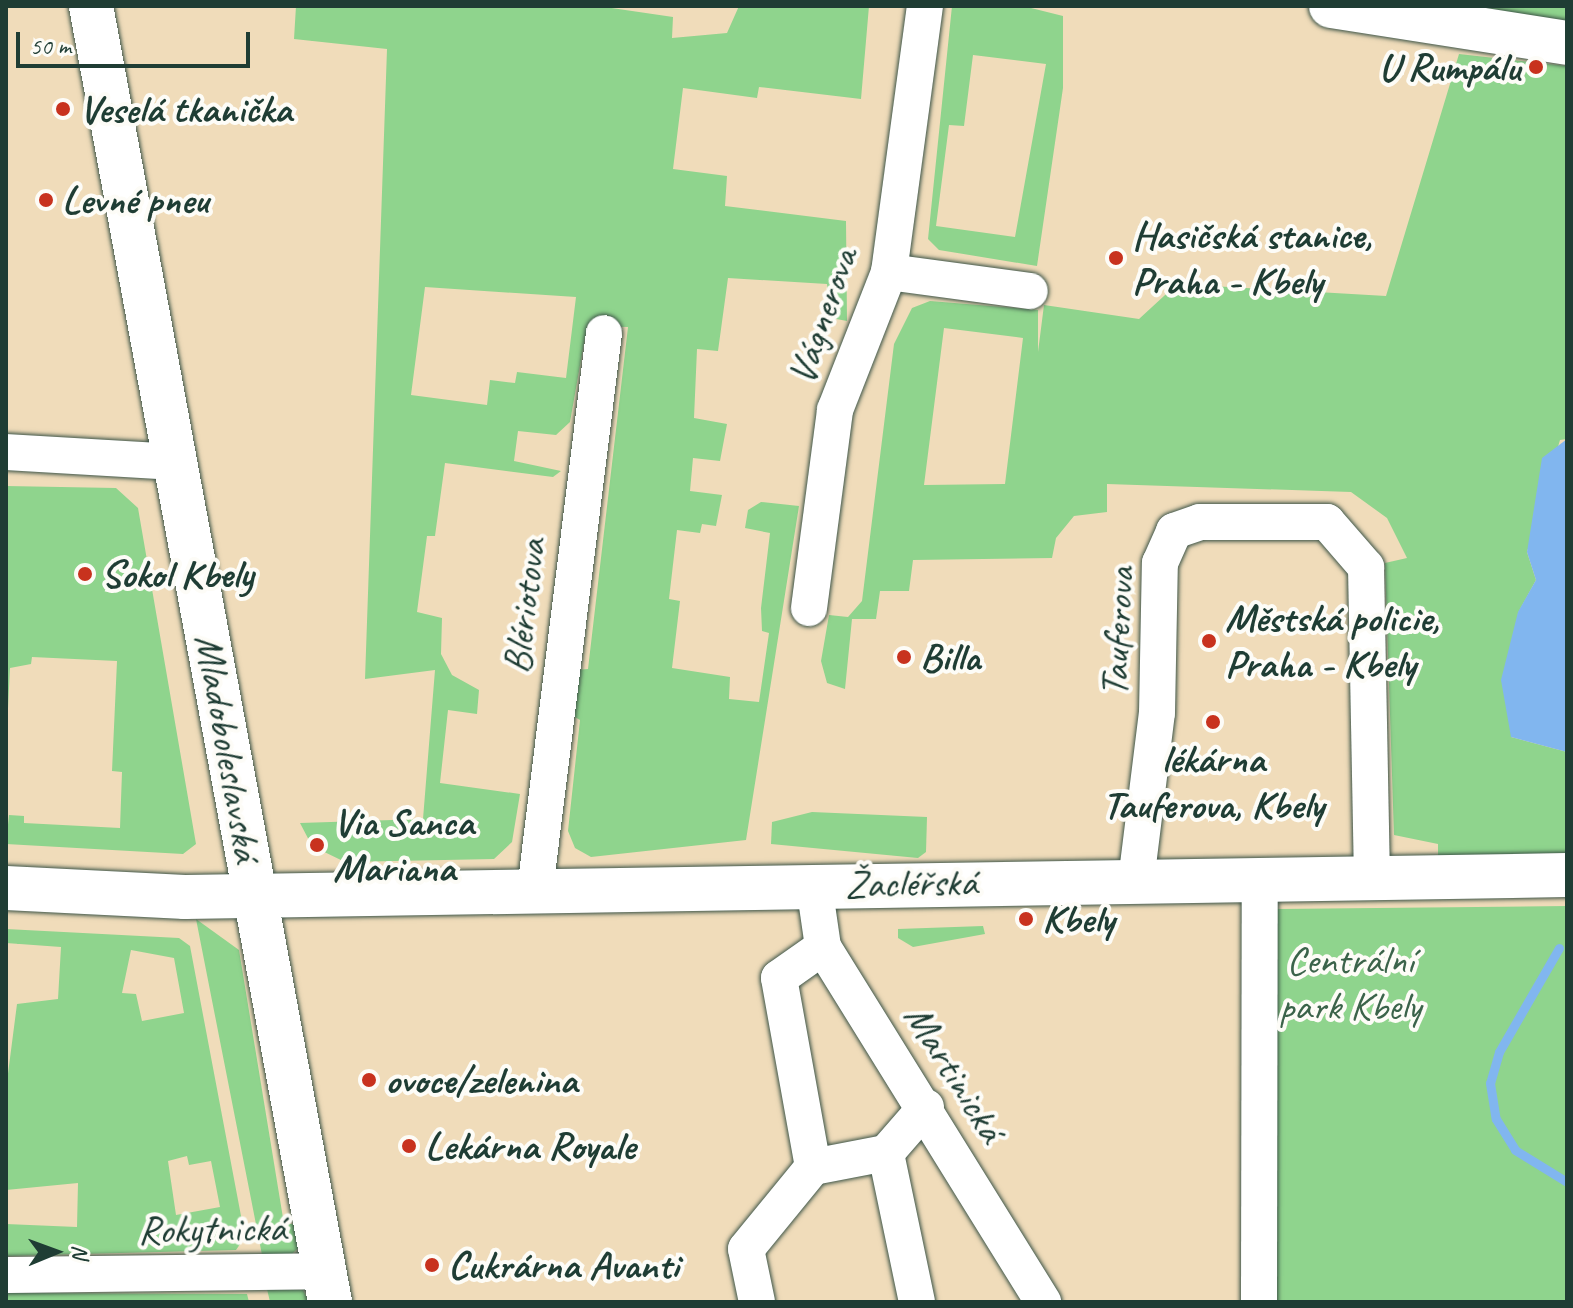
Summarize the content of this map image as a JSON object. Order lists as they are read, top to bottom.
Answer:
{
  "streets": {
    "street": [
      "Vágnerova",
      "Blériotova",
      "Tauferova",
      "Mladoboleslavská",
      "Žacléřská",
      "Martinická",
      "Rokytnická"
    ]
  },
  "crossings": [
    ["Blériotova", "Žacléřská"],
    ["Tauferova", "Žacléřská"],
    ["Mladoboleslavská", "Žacléřská"],
    ["Mladoboleslavská", "Rokytnická"],
    ["Žacléřská", "Martinická"]
  ],
  "parks": ["Centrální park Kbely"],
  "places": [
    "U Rumpálu",
    "Veselá tkanička",
    "Levné pneu",
    "Hasičská stanice, Praha - Kbely",
    "Sokol Kbely",
    "Městská policie, Praha - Kbely",
    "Billa",
    "lékárna Tauferova, Kbely",
    "Via Sanca Mariana",
    "Kbely",
    "ovoce/zelenina",
    "Lekárna Royale",
    "Cukrárna Avanti"
  ],
  "scale_bar": "50 m",
  "north": "right"
}
